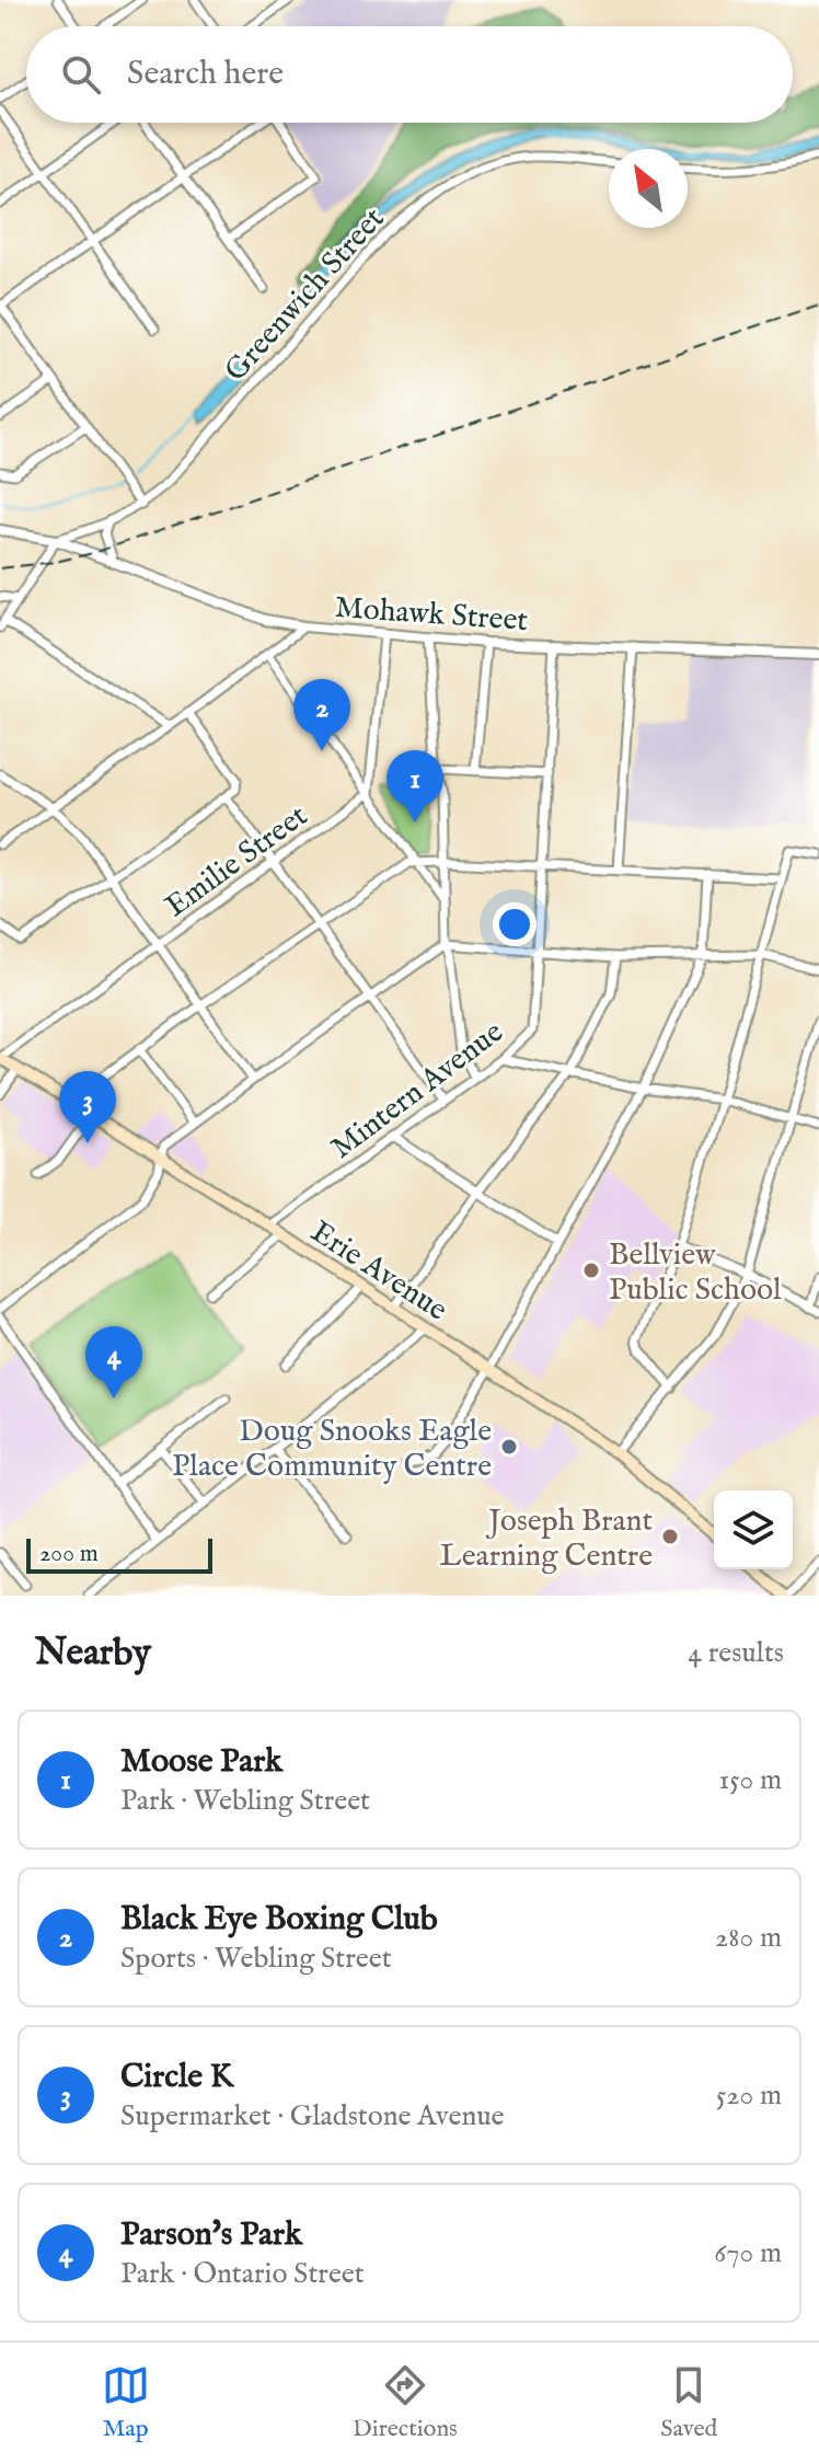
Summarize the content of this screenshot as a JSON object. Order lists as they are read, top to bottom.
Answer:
{
  "streets": {
    "main road": ["Erie Avenue"],
    "street": [
      "Greenwich Street",
      "Mohawk Street",
      "Emilie Street",
      "Mintern Avenue"
    ]
  },
  "crossings": [
    ["Greenwich Street", "Mohawk Street"],
    ["Mohawk Street", "Mintern Avenue"],
    ["Emilie Street", "Erie Avenue"],
    ["Mintern Avenue", "Erie Avenue"]
  ],
  "places": ["Bellview Public School", "Doug Snooks Eagle Place Community Centre", "Joseph Brant Learning Centre"],
  "scale_bar": "200 m",
  "north": "top left",
  "page": {
    "search": "Search here",
    "pins": [
      "2",
      "1",
      "3",
      "4"
    ],
    "scale": "200 m",
    "heading": ["Nearby", "4 results"],
    "list": [
      {
        "mark": "1",
        "name": "Moose Park",
        "note": "Park · Webling Street",
        "value": "150 m"
      },
      {
        "mark": "2",
        "name": "Black Eye Boxing Club",
        "note": "Sports · Webling Street",
        "value": "280 m"
      },
      {
        "mark": "3",
        "name": "Circle K",
        "note": "Supermarket · Gladstone Avenue",
        "value": "520 m"
      },
      {
        "mark": "4",
        "name": "Parson's Park",
        "note": "Park · Ontario Street",
        "value": "670 m"
      }
    ],
    "nav": ["Map", "Directions", "Saved"]
  }
}
